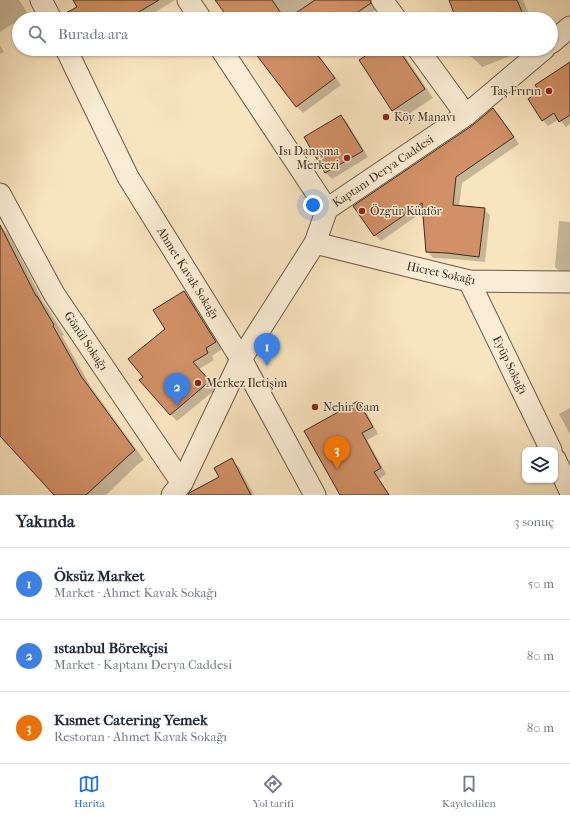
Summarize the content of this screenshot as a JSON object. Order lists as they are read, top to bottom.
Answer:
{
  "streets": {
    "street": [
      "Kaptanı Derya Caddesi",
      "Ahmet Kavak Sokağı",
      "Hicret Sokağı",
      "Gönül Sokağı",
      "Eyüp Sokağı"
    ]
  },
  "crossings": [
    ["Kaptanı Derya Caddesi", "Ahmet Kavak Sokağı"],
    ["Kaptanı Derya Caddesi", "Hicret Sokağı"],
    ["Kaptanı Derya Caddesi", "Gönül Sokağı"],
    ["Hicret Sokağı", "Eyüp Sokağı"]
  ],
  "places": [
    "Taş Frırın",
    "Köy Manavı",
    "Isı Danışma Merkezi",
    "Özgür Küaför",
    "Merkez Iletişim",
    "Nehir Cam"
  ],
  "page": {
    "search": "Burada ara",
    "pins": ["1", "2", "3"],
    "heading": ["Yakında", "3 sonuç"],
    "list": [
      {
        "mark": "1",
        "name": "Öksüz Market",
        "note": "Market · Ahmet Kavak Sokağı",
        "value": "50 m"
      },
      {
        "mark": "2",
        "name": "ıstanbul Börekçisi",
        "note": "Market · Kaptanı Derya Caddesi",
        "value": "80 m"
      },
      {
        "mark": "3",
        "name": "Kısmet Catering Yemek",
        "note": "Restoran · Ahmet Kavak Sokağı",
        "value": "80 m"
      }
    ],
    "nav": ["Harita", "Yol tarifi", "Kaydedilen"]
  }
}
